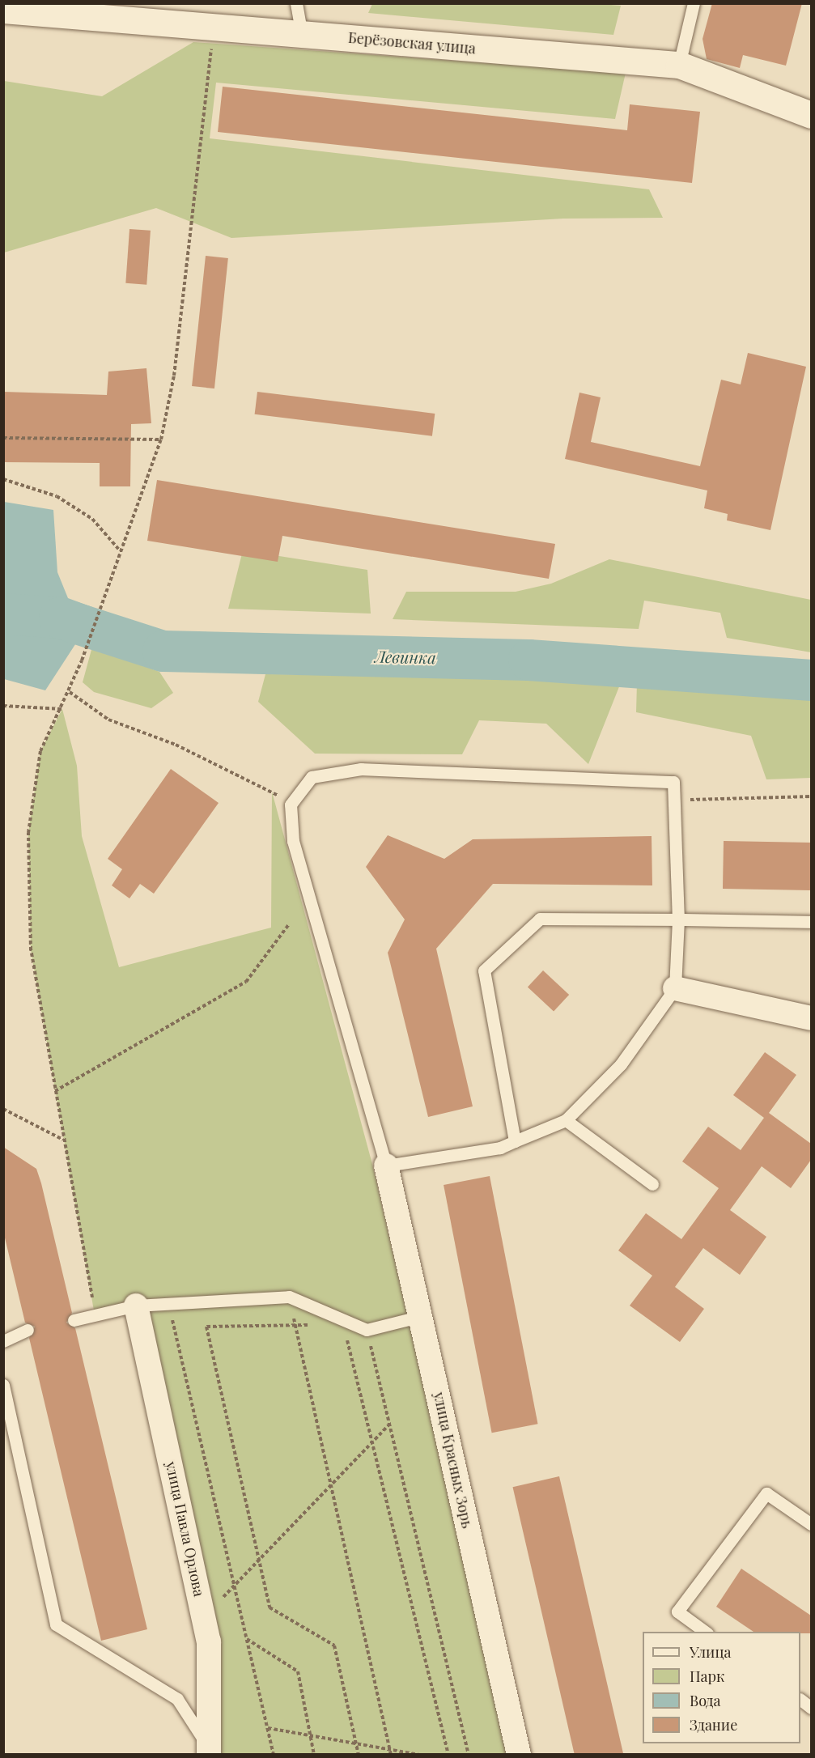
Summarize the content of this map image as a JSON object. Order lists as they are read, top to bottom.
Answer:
{
  "streets": {
    "street": ["Берёзовская улица", "улица Красных Зорь", "улица Павла Орлова"]
  },
  "water": ["Левинка"],
  "legend": [
    "Улица",
    "Парк",
    "Вода",
    "Здание"
  ]
}
